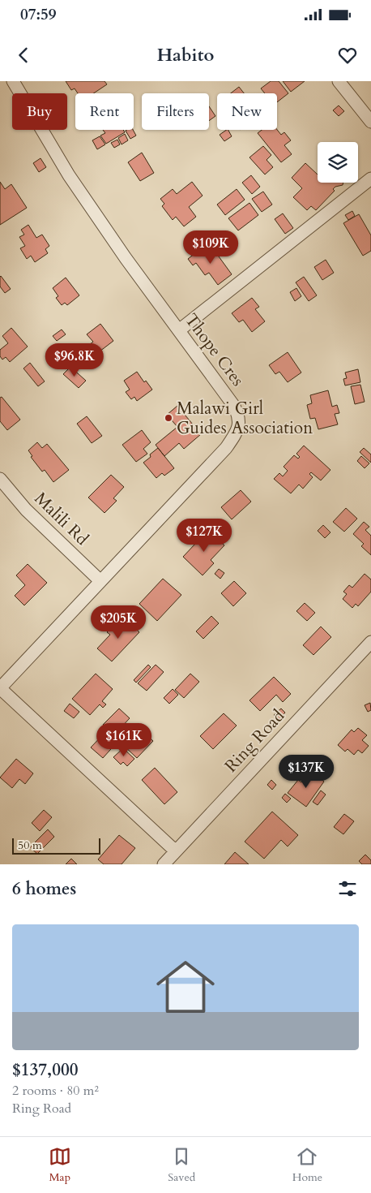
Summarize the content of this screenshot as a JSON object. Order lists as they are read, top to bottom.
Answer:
{
  "streets": {
    "street": ["Thope Cres", "Malili Rd", "Ring Road"]
  },
  "crossings": [
    ["Thope Cres", "Malili Rd"]
  ],
  "places": ["Malawi Girl Guides Association"],
  "scale_bar": "50 m",
  "page": {
    "status": "07:59",
    "header": "Habito",
    "chip": [
      "Buy",
      "Rent",
      "Filters",
      "New"
    ],
    "price": [
      "$109K",
      "$96.8K",
      "$127K",
      "$205K",
      "$161K",
      "$137K"
    ],
    "scale": "50 m",
    "heading": "6 homes",
    "list": [
      {
        "name": "$137,000",
        "note": "2 rooms · 80 m² · Ring Road"
      }
    ],
    "tabs": ["Map", "Saved", "Home"]
  }
}
